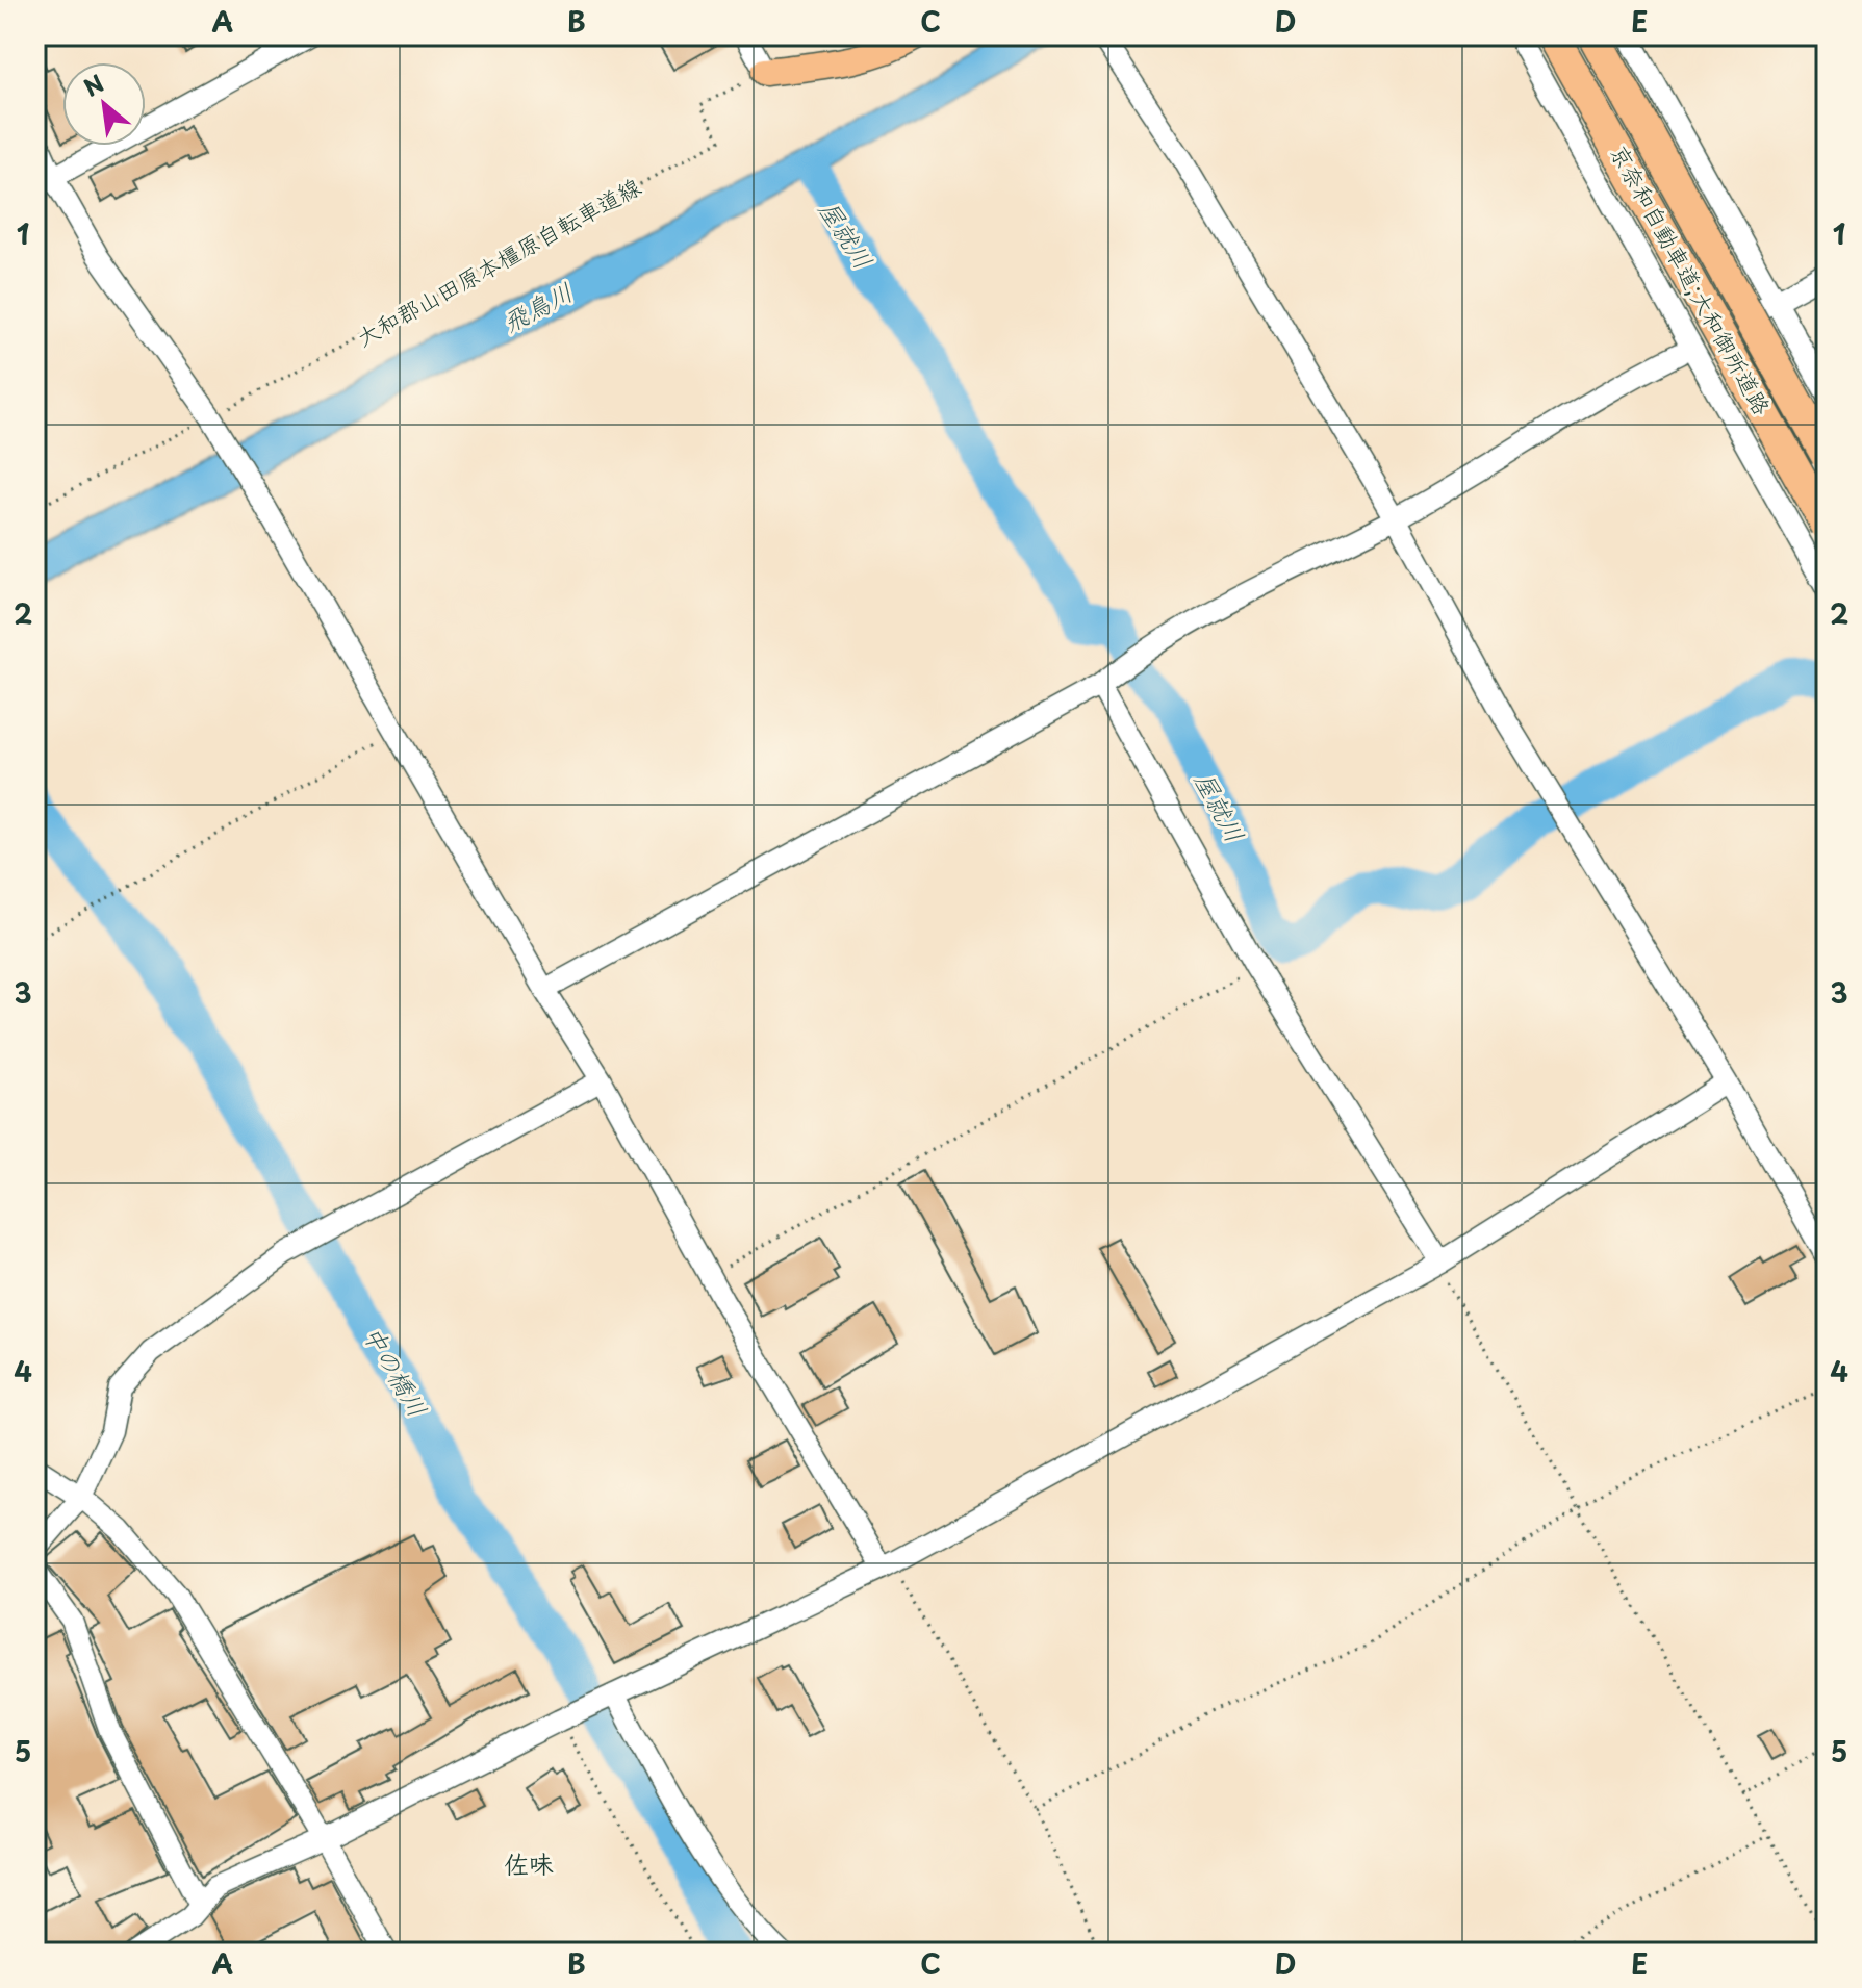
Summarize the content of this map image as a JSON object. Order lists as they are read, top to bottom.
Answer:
{
  "streets": {
    "highway": ["京奈和自動車道;大和御所道路"],
    "path": ["大和郡山田原本橿原自転車道線"]
  },
  "districts": ["佐味"],
  "water": ["屋就川", "飛鳥川", "中の橋川"],
  "north": "top left",
  "grid": {
    "columns": [
      "A",
      "B",
      "C",
      "D",
      "E"
    ],
    "rows": [
      "1",
      "2",
      "3",
      "4",
      "5"
    ]
  }
}
